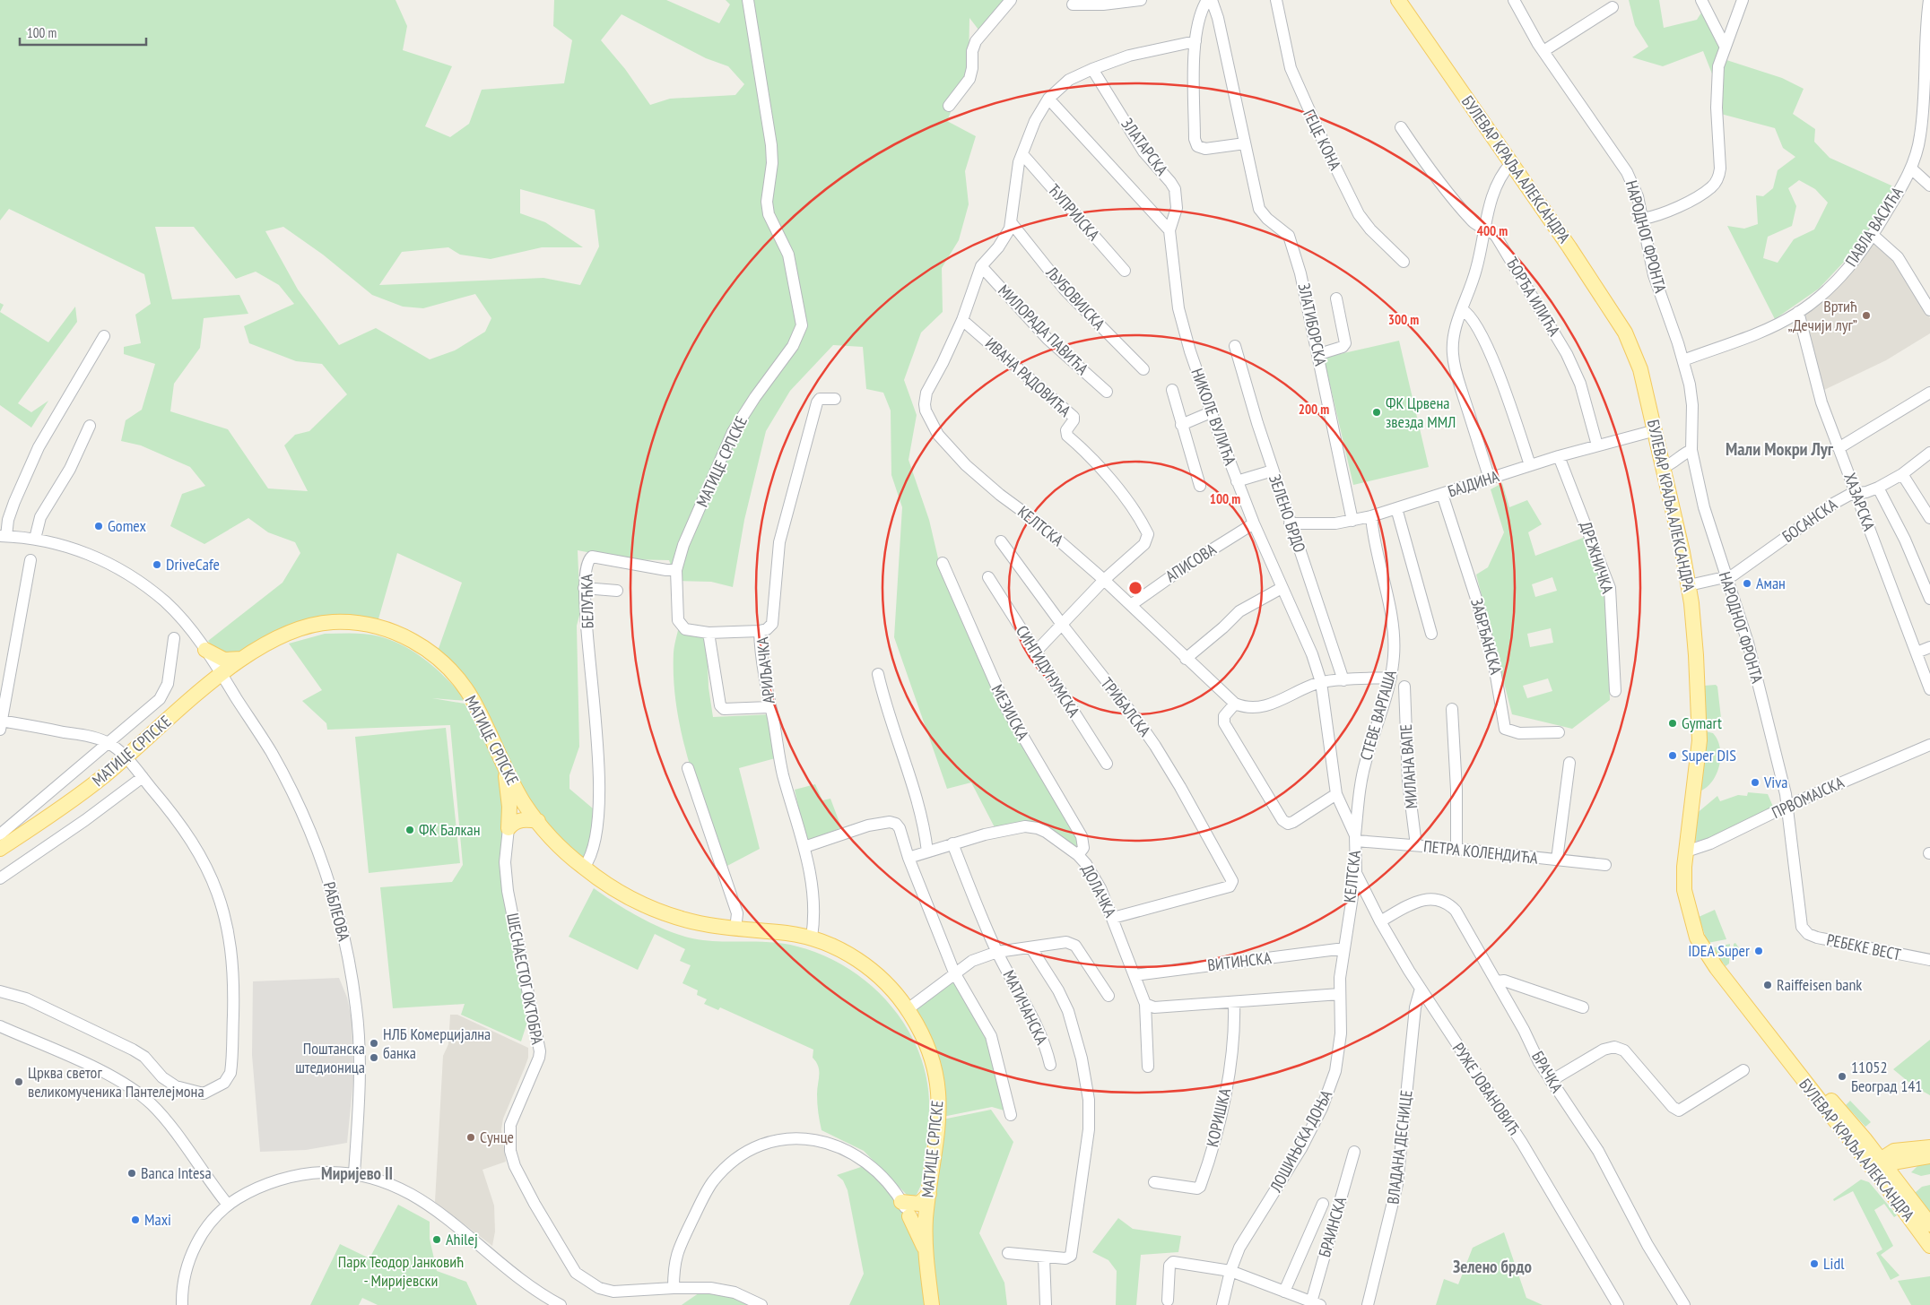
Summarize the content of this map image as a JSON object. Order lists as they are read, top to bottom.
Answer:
{
  "streets": {
    "main road": ["БУЛЕВАР КРАЉА АЛЕКСАНДРА", "МАТИЦЕ СРПСКЕ"],
    "street": [
      "ГЕЦЕ КОНА",
      "ЗЛАТАРСКА",
      "ЋУПРИЈСКА",
      "ПАВЛА ВАСИЋА",
      "НАРОДНОГ ФРОНТА",
      "ЂОРЂА ИЛИЋА",
      "ЉУБОВИЈСКА",
      "ЗЛАТИБОРСКА",
      "МИЛОРАДА ПАВИЋА",
      "ИВАНА РАДОВИЋА",
      "НИКОЛЕ ВУЛИЋА",
      "БАЈДИНА",
      "ХАЗАРСКА",
      "ЗЕЛЕНО БРДО",
      "БОСАНСКА",
      "КЕЛТСКА",
      "ДРЕЖНИЧКА",
      "АПИСОВА",
      "БЕЛУЋКА",
      "ЗАБРЂАНСКА",
      "АРИЉАЧКА",
      "СИНГИДУНУМСКА",
      "ТРИБАЛСКА",
      "МЕЗИЈСКА",
      "СТЕВЕ ВАРГАША",
      "МИЛАНА ВАПЕ",
      "ПРВОМАЈСКА",
      "ПЕТРА КОЛЕНДИЋА",
      "ДОЛАЧКА",
      "РАБЛЕОВА",
      "РЕБЕКЕ ВЕСТ",
      "ВИТИНСКА",
      "ШЕСНАЕСТОГ ОКТОБРА",
      "МАТИЧАНСКА",
      "БРАЧКА",
      "РУЖЕ ЈОВАНОВИЋ",
      "КОРИШКА",
      "ЛОШИЊСКА ДОЊА",
      "ВЛАДАНА ДЕСНИЦЕ",
      "БРАИНСКА"
    ]
  },
  "crossings": [
    ["ЗЛАТАРСКА", "НИКОЛЕ ВУЛИЋА"],
    ["БУЛЕВАР КРАЉА АЛЕКСАНДРА", "БАЈДИНА"],
    ["БУЛЕВАР КРАЉА АЛЕКСАНДРА", "БОСАНСКА"],
    ["БУЛЕВАР КРАЉА АЛЕКСАНДРА", "ПРВОМАЈСКА"],
    ["ПАВЛА ВАСИЋА", "НАРОДНОГ ФРОНТА"],
    ["ПАВЛА ВАСИЋА", "ХАЗАРСКА"],
    ["НАРОДНОГ ФРОНТА", "БОСАНСКА"],
    ["НАРОДНОГ ФРОНТА", "ПРВОМАЈСКА"],
    ["НАРОДНОГ ФРОНТА", "РЕБЕКЕ ВЕСТ"],
    ["ЂОРЂА ИЛИЋА", "БАЈДИНА"],
    ["ЗЛАТИБОРСКА", "БАЈДИНА"],
    ["МИЛОРАДА ПАВИЋА", "КЕЛТСКА"],
    ["ИВАНА РАДОВИЋА", "КЕЛТСКА"],
    ["НИКОЛЕ ВУЛИЋА", "КЕЛТСКА"],
    ["НИКОЛЕ ВУЛИЋА", "АПИСОВА"],
    ["МАТИЦЕ СРПСКЕ", "БЕЛУЋКА"],
    ["МАТИЦЕ СРПСКЕ", "АРИЉАЧКА"],
    ["МАТИЦЕ СРПСКЕ", "РАБЛЕОВА"],
    ["МАТИЦЕ СРПСКЕ", "МАТИЧАНСКА"],
    ["БАЈДИНА", "ЗЕЛЕНО БРДО"],
    ["БАЈДИНА", "ДРЕЖНИЧКА"],
    ["БАЈДИНА", "ЗАБРЂАНСКА"],
    ["БАЈДИНА", "СТЕВЕ ВАРГАША"],
    ["ХАЗАРСКА", "БОСАНСКА"],
    ["КЕЛТСКА", "АПИСОВА"],
    ["КЕЛТСКА", "СТЕВЕ ВАРГАША"],
    ["КЕЛТСКА", "ПЕТРА КОЛЕНДИЋА"],
    ["КЕЛТСКА", "ВИТИНСКА"],
    ["КЕЛТСКА", "РУЖЕ ЈОВАНОВИЋ"],
    ["КЕЛТСКА", "ЛОШИЊСКА ДОЊА"],
    ["ТРИБАЛСКА", "ДОЛАЧКА"],
    ["МЕЗИЈСКА", "ДОЛАЧКА"],
    ["СТЕВЕ ВАРГАША", "ПЕТРА КОЛЕНДИЋА"],
    ["МИЛАНА ВАПЕ", "ПЕТРА КОЛЕНДИЋА"],
    ["ДОЛАЧКА", "ВИТИНСКА"],
    ["ДОЛАЧКА", "МАТИЧАНСКА"],
    ["ВИТИНСКА", "ЛОШИЊСКА ДОЊА"],
    ["БРАЧКА", "РУЖЕ ЈОВАНОВИЋ"],
    ["РУЖЕ ЈОВАНОВИЋ", "ВЛАДАНА ДЕСНИЦЕ"]
  ],
  "districts": ["Мали Мокри Луг", "Миријево II", "Зелено брдо"],
  "parks": ["Парк Теодор Јанковић - Миријевски"],
  "places": [
    "Вртић „Дечији луг”",
    "ФК Црвена звезда ММЛ",
    "Gomex",
    "DriveCafe",
    "Аман",
    "Gymart",
    "Super DIS",
    "Viva",
    "ФК Балкан",
    "IDEA Super",
    "Raiffeisen bank",
    "НЛБ Комерцијална банка",
    "Поштанска штедионица",
    "11052 Београд 141",
    "Црква светог великомученика Пантелејмона",
    "Сунце",
    "Banca Intesa",
    "Maxi",
    "Ahilej",
    "Lidl"
  ],
  "scale_bar": "100 m",
  "rings": [
    "400 m",
    "300 m",
    "200 m",
    "100 m"
  ]
}
